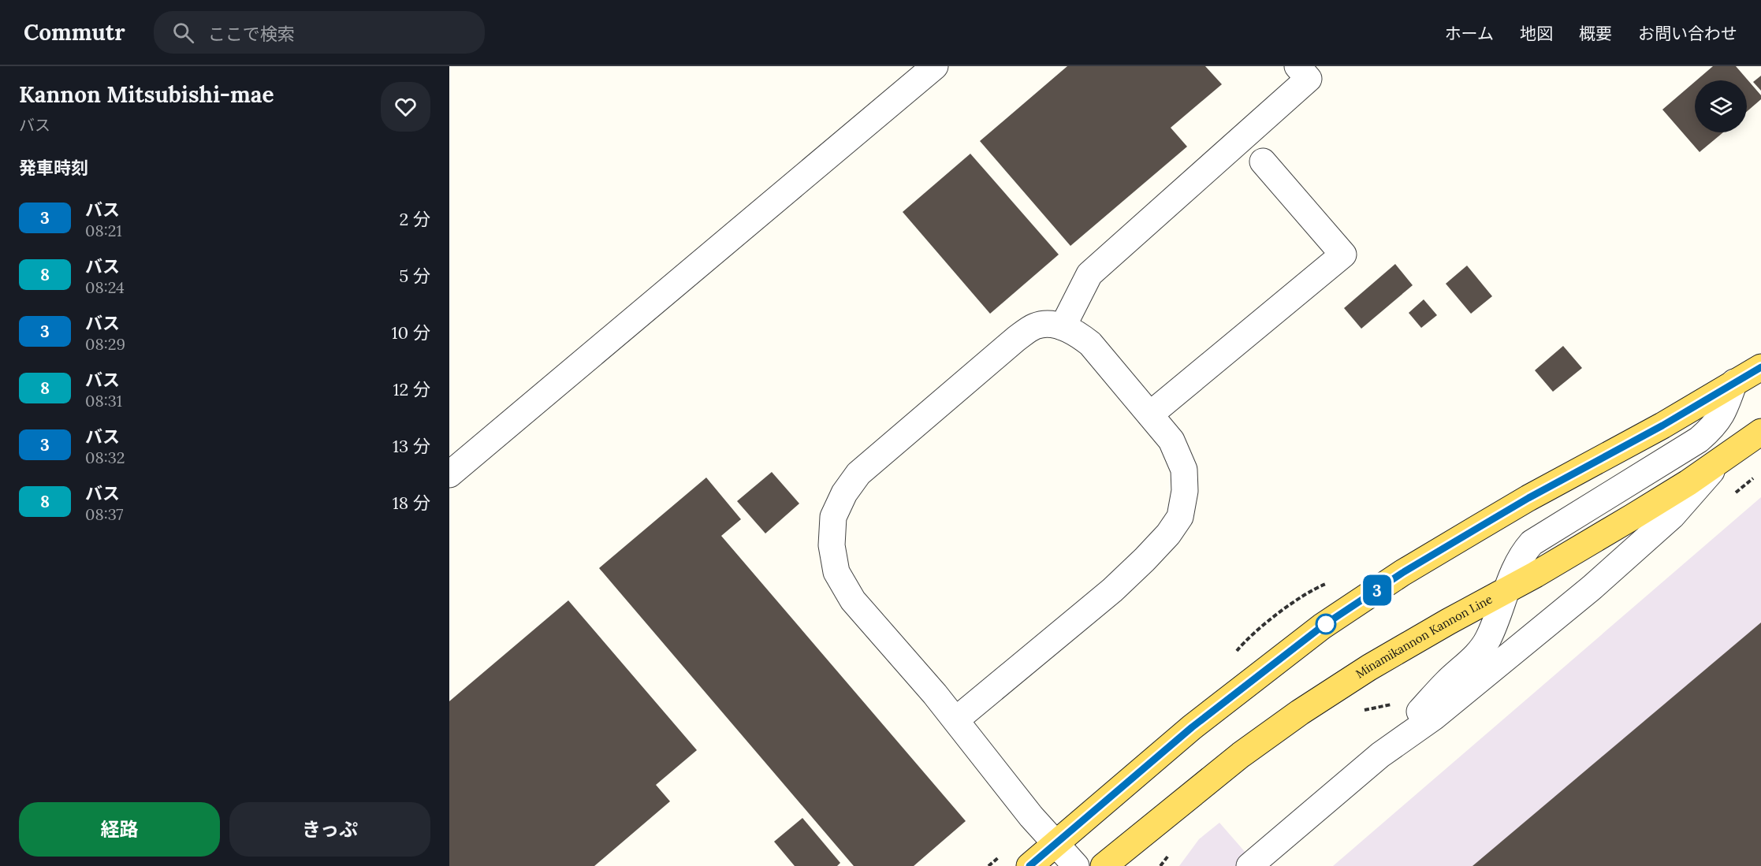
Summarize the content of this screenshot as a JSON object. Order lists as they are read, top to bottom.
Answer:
{
  "streets": {
    "main road": ["Minamikannon Kannon Line"]
  },
  "lines": ["bus line 3"],
  "page": {
    "header": "Commutr",
    "search": "ここで検索",
    "nav": [
      "ホーム",
      "地図",
      "概要",
      "お問い合わせ"
    ],
    "heading": [
      ["Kannon Mitsubishi-mae", "バス"],
      "発車時刻"
    ],
    "on_map": "3",
    "list": [
      {
        "mark": "3",
        "name": "バス",
        "note": "08:21",
        "value": "2 分"
      },
      {
        "mark": "8",
        "name": "バス",
        "note": "08:24",
        "value": "5 分"
      },
      {
        "mark": "3",
        "name": "バス",
        "note": "08:29",
        "value": "10 分"
      },
      {
        "mark": "8",
        "name": "バス",
        "note": "08:31",
        "value": "12 分"
      },
      {
        "mark": "3",
        "name": "バス",
        "note": "08:32",
        "value": "13 分"
      },
      {
        "mark": "8",
        "name": "バス",
        "note": "08:37",
        "value": "18 分"
      }
    ],
    "buttons": ["経路", "きっぷ"]
  }
}
